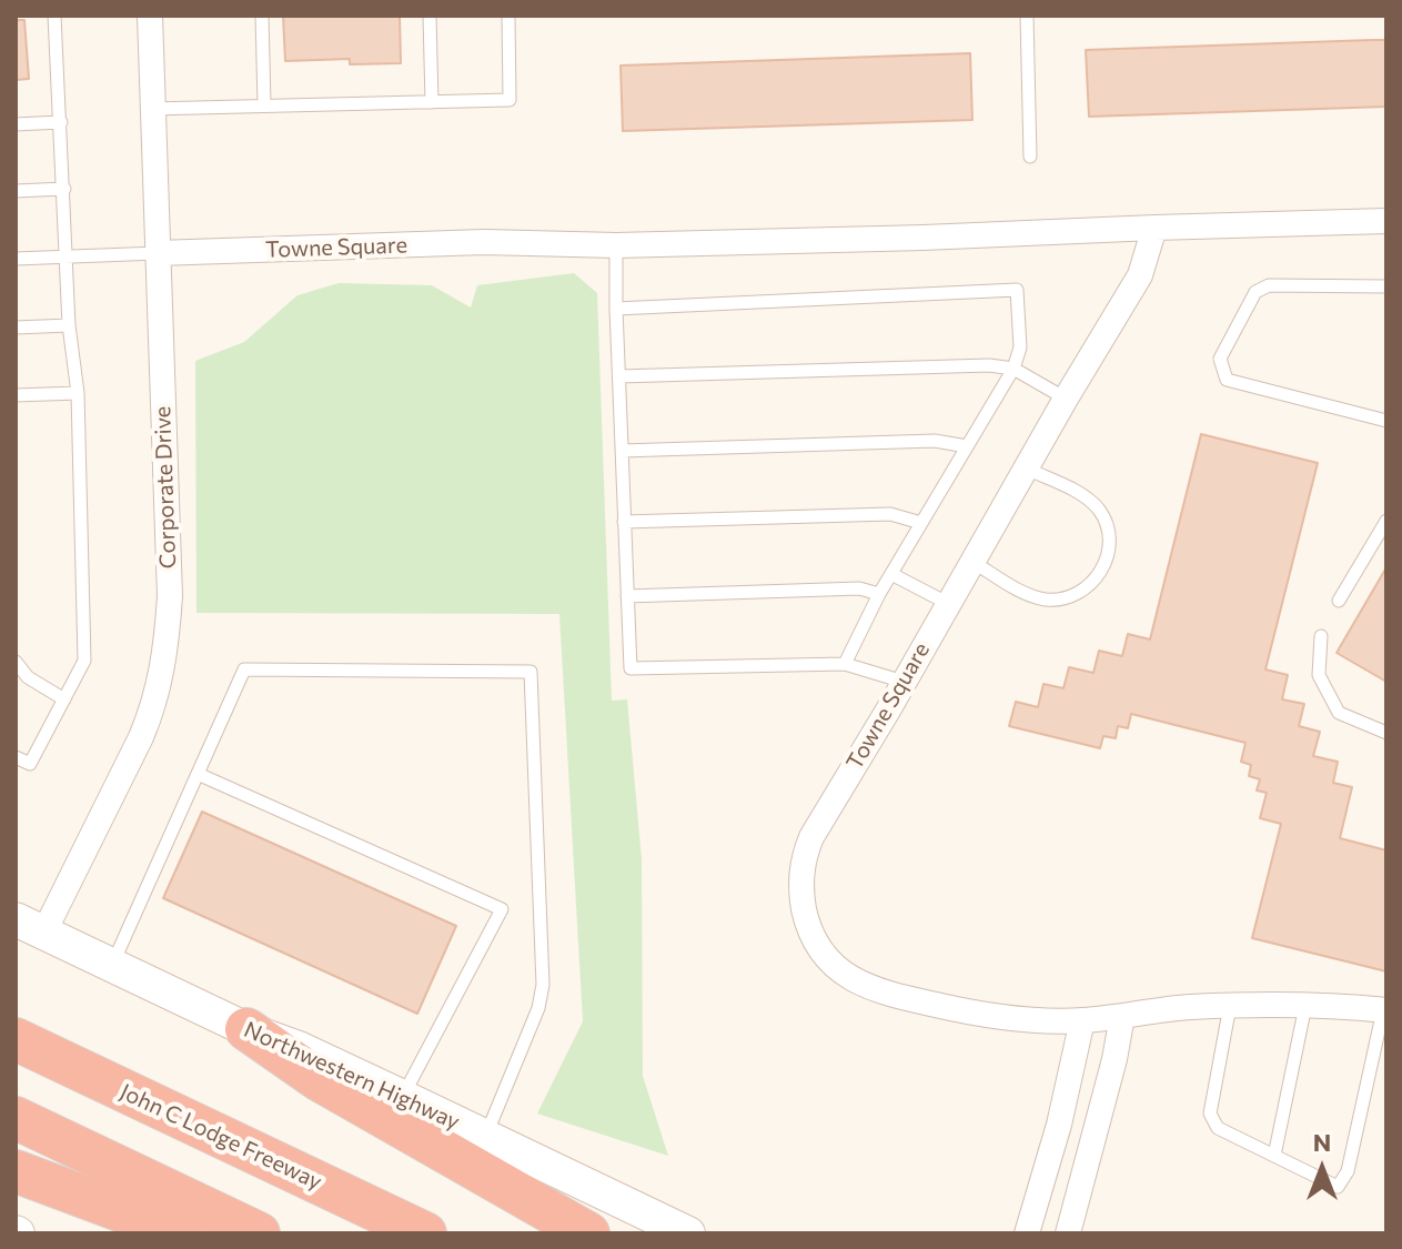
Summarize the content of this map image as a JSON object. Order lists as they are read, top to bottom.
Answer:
{
  "streets": {
    "highway": ["John C Lodge Freeway"],
    "main road": ["Northwestern Highway"],
    "street": ["Towne Square", "Corporate Drive"]
  },
  "crossings": [
    ["Towne Square", "Corporate Drive"],
    ["Corporate Drive", "Northwestern Highway"]
  ],
  "north": "top"
}
